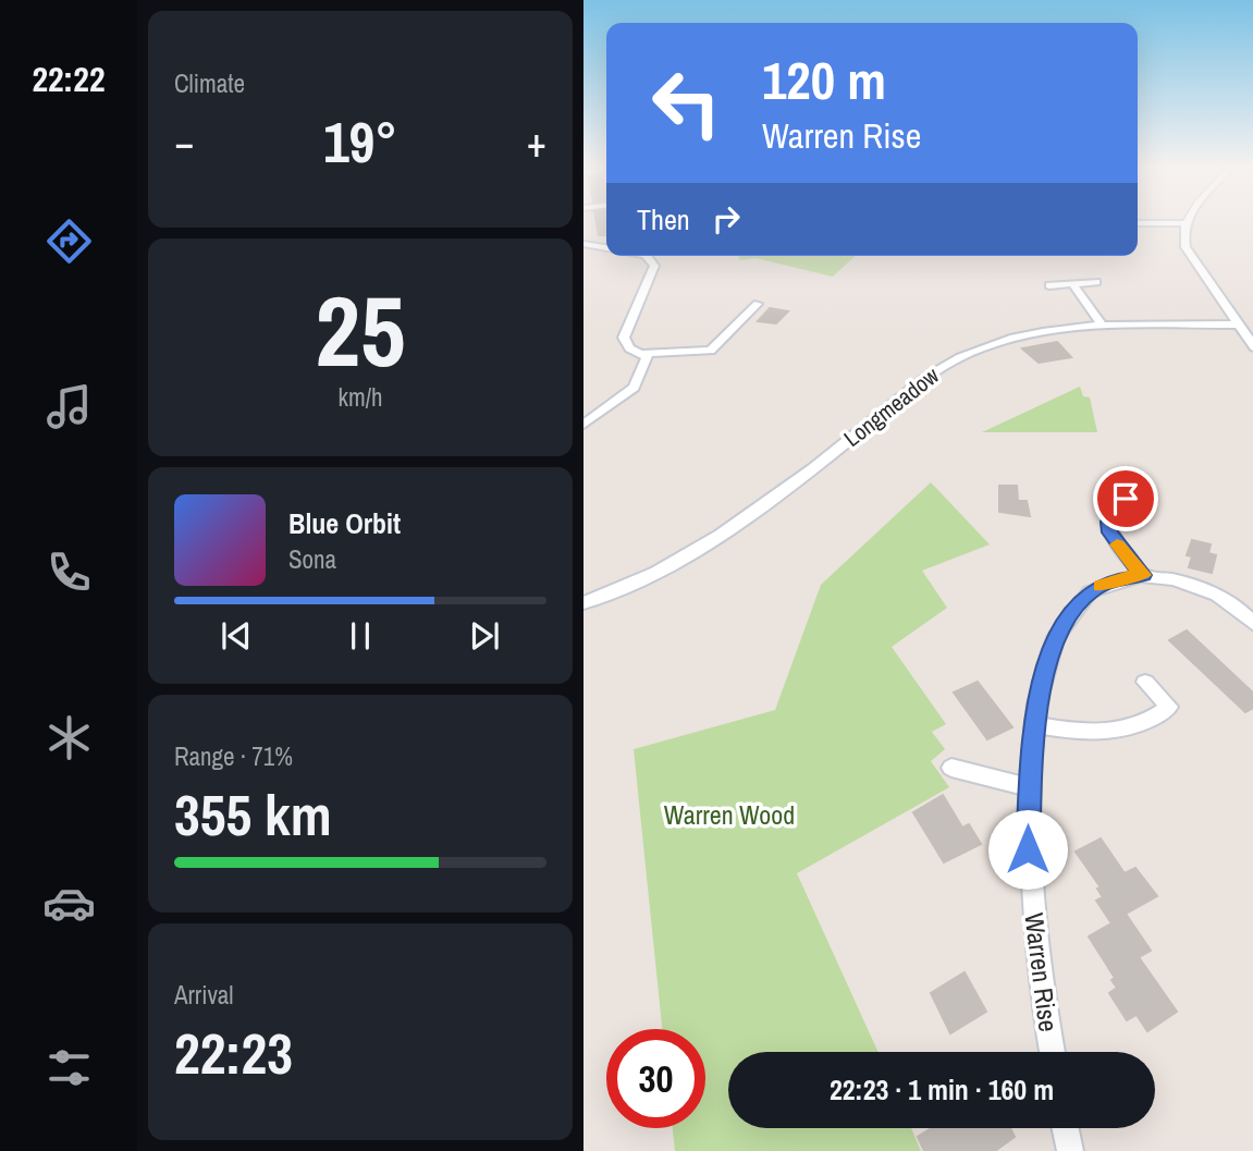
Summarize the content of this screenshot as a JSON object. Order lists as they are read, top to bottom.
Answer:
{
  "streets": {
    "street": ["Longmeadow", "Warren Rise"]
  },
  "parks": ["Warren Wood"],
  "page": {
    "tabs": "22:22",
    "tile": [
      "Climate",
      ["25", "km/h"],
      ["Range · 71%", "355 km"],
      ["Arrival", "22:23"]
    ],
    "turn": ["120 m", "Warren Rise"],
    "heat": ["−", "19°", "+"],
    "then": "Then",
    "song": ["Blue Orbit", "Sona"],
    "limit": "30",
    "trip": "22:23 · 1 min · 160 m"
  }
}
